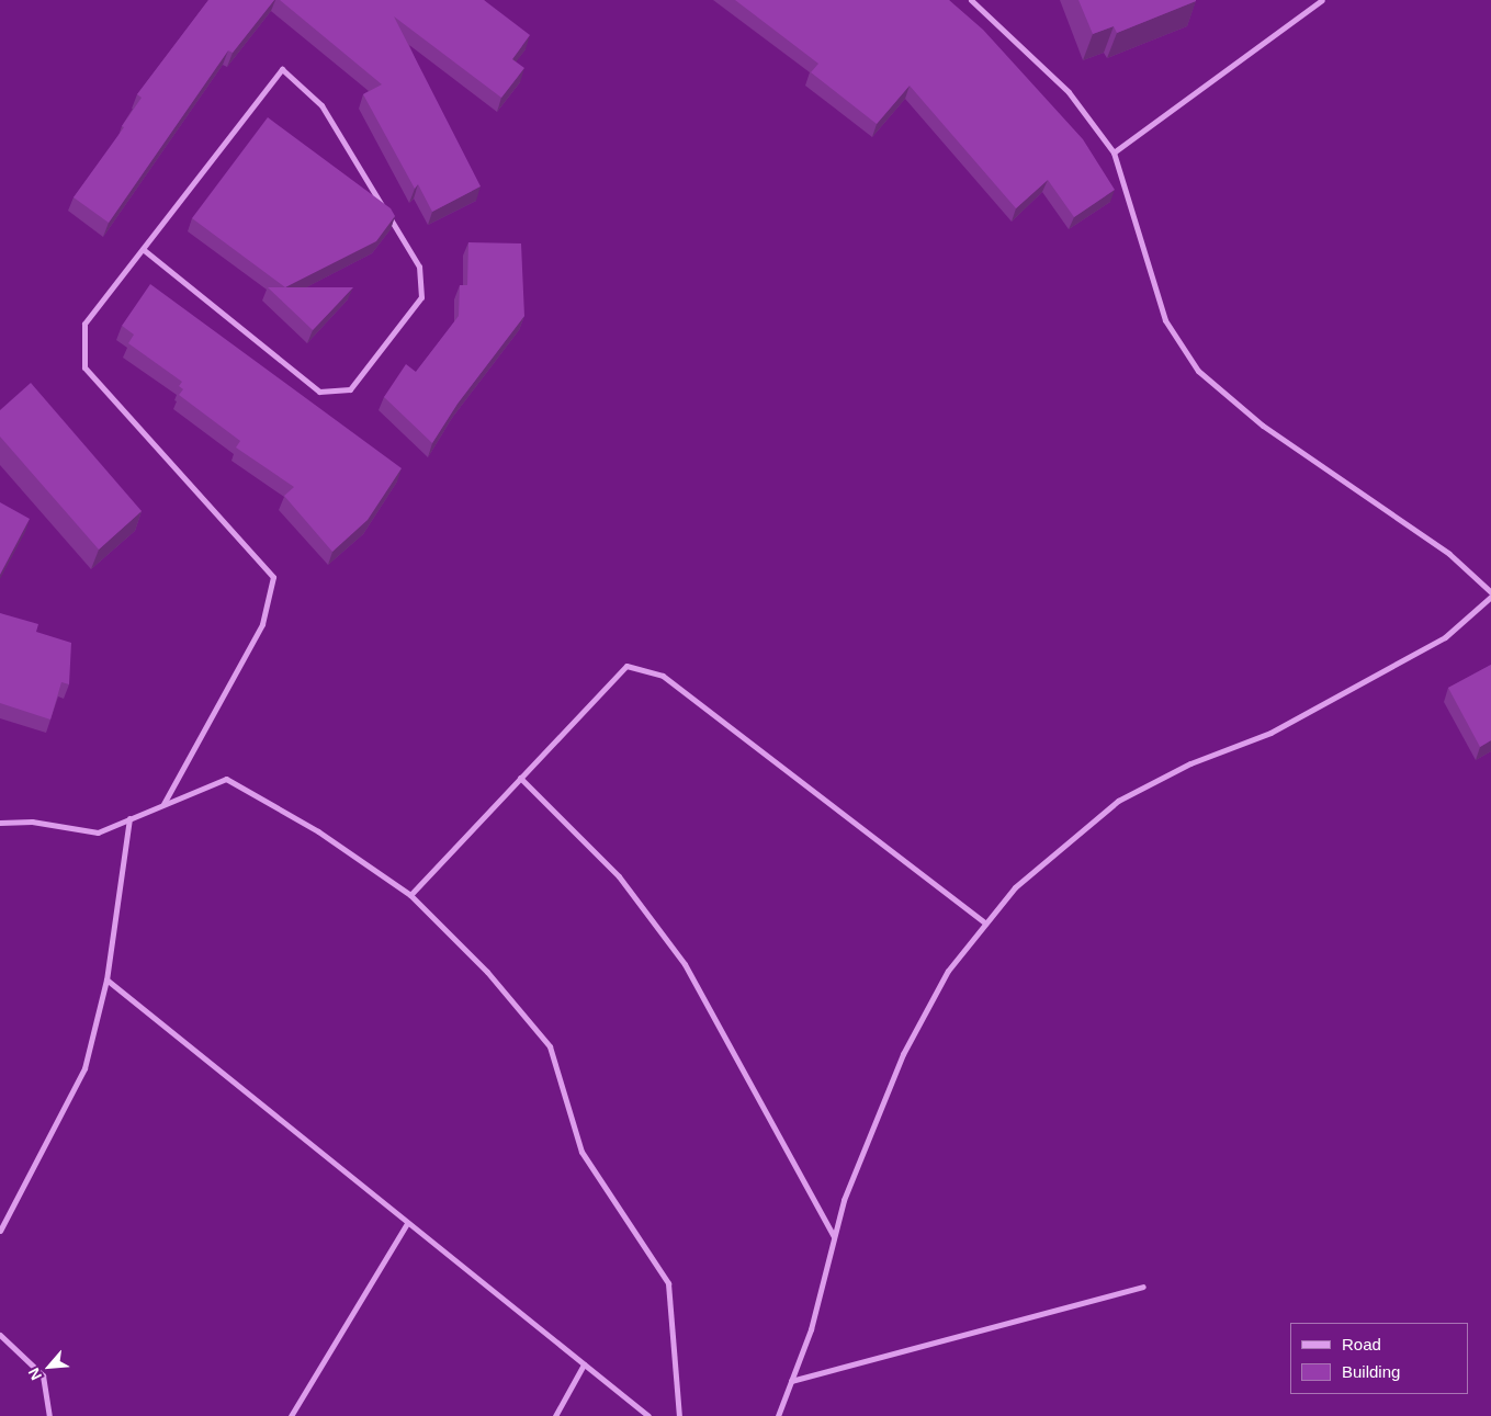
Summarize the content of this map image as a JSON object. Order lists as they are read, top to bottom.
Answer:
{
  "legend": ["Road", "Building"],
  "north": "bottom left"
}
